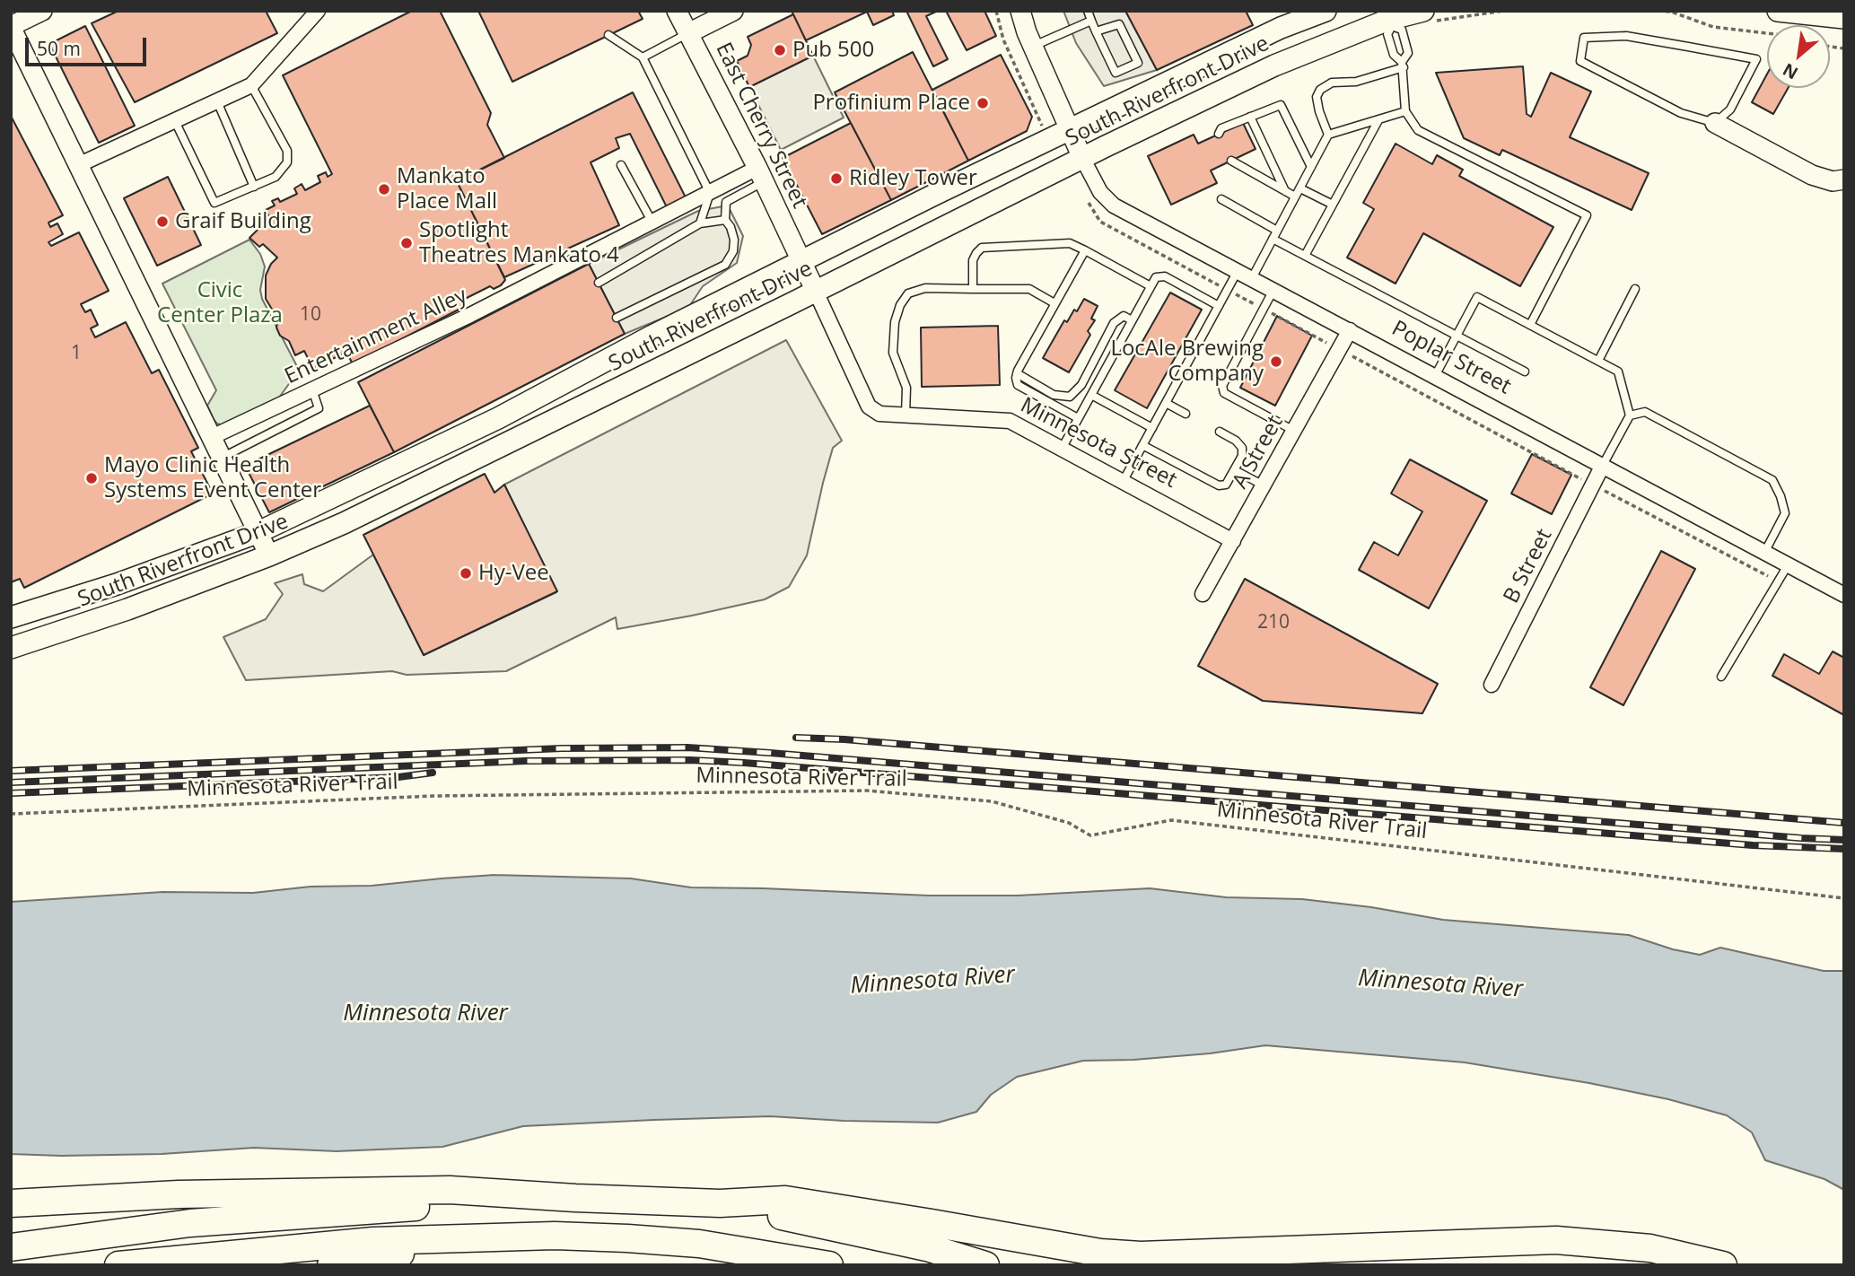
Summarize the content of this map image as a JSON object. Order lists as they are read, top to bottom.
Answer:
{
  "streets": {
    "main road": ["South Riverfront Drive"],
    "street": [
      "East Cherry Street",
      "Entertainment Alley",
      "Poplar Street",
      "Minnesota Street",
      "A Street",
      "B Street"
    ],
    "path": ["Minnesota River Trail"]
  },
  "crossings": [
    ["South Riverfront Drive", "East Cherry Street"],
    ["South Riverfront Drive", "Poplar Street"],
    ["South Riverfront Drive", "Minnesota Street"],
    ["East Cherry Street", "Entertainment Alley"],
    ["East Cherry Street", "Minnesota Street"],
    ["Poplar Street", "A Street"],
    ["Poplar Street", "B Street"],
    ["Minnesota Street", "A Street"]
  ],
  "water": ["Minnesota River"],
  "parks": ["Civic Center Plaza"],
  "places": [
    "Pub 500",
    "Profinium Place",
    "Ridley Tower",
    "Mankato Place Mall",
    "Graif Building",
    "Spotlight Theatres Mankato 4",
    "LocAle Brewing Company",
    "Mayo Clinic Health Systems Event Center",
    "Hy-Vee"
  ],
  "house_numbers": ["10", "1", "210"],
  "scale_bar": "50 m",
  "north": "bottom left"
}
